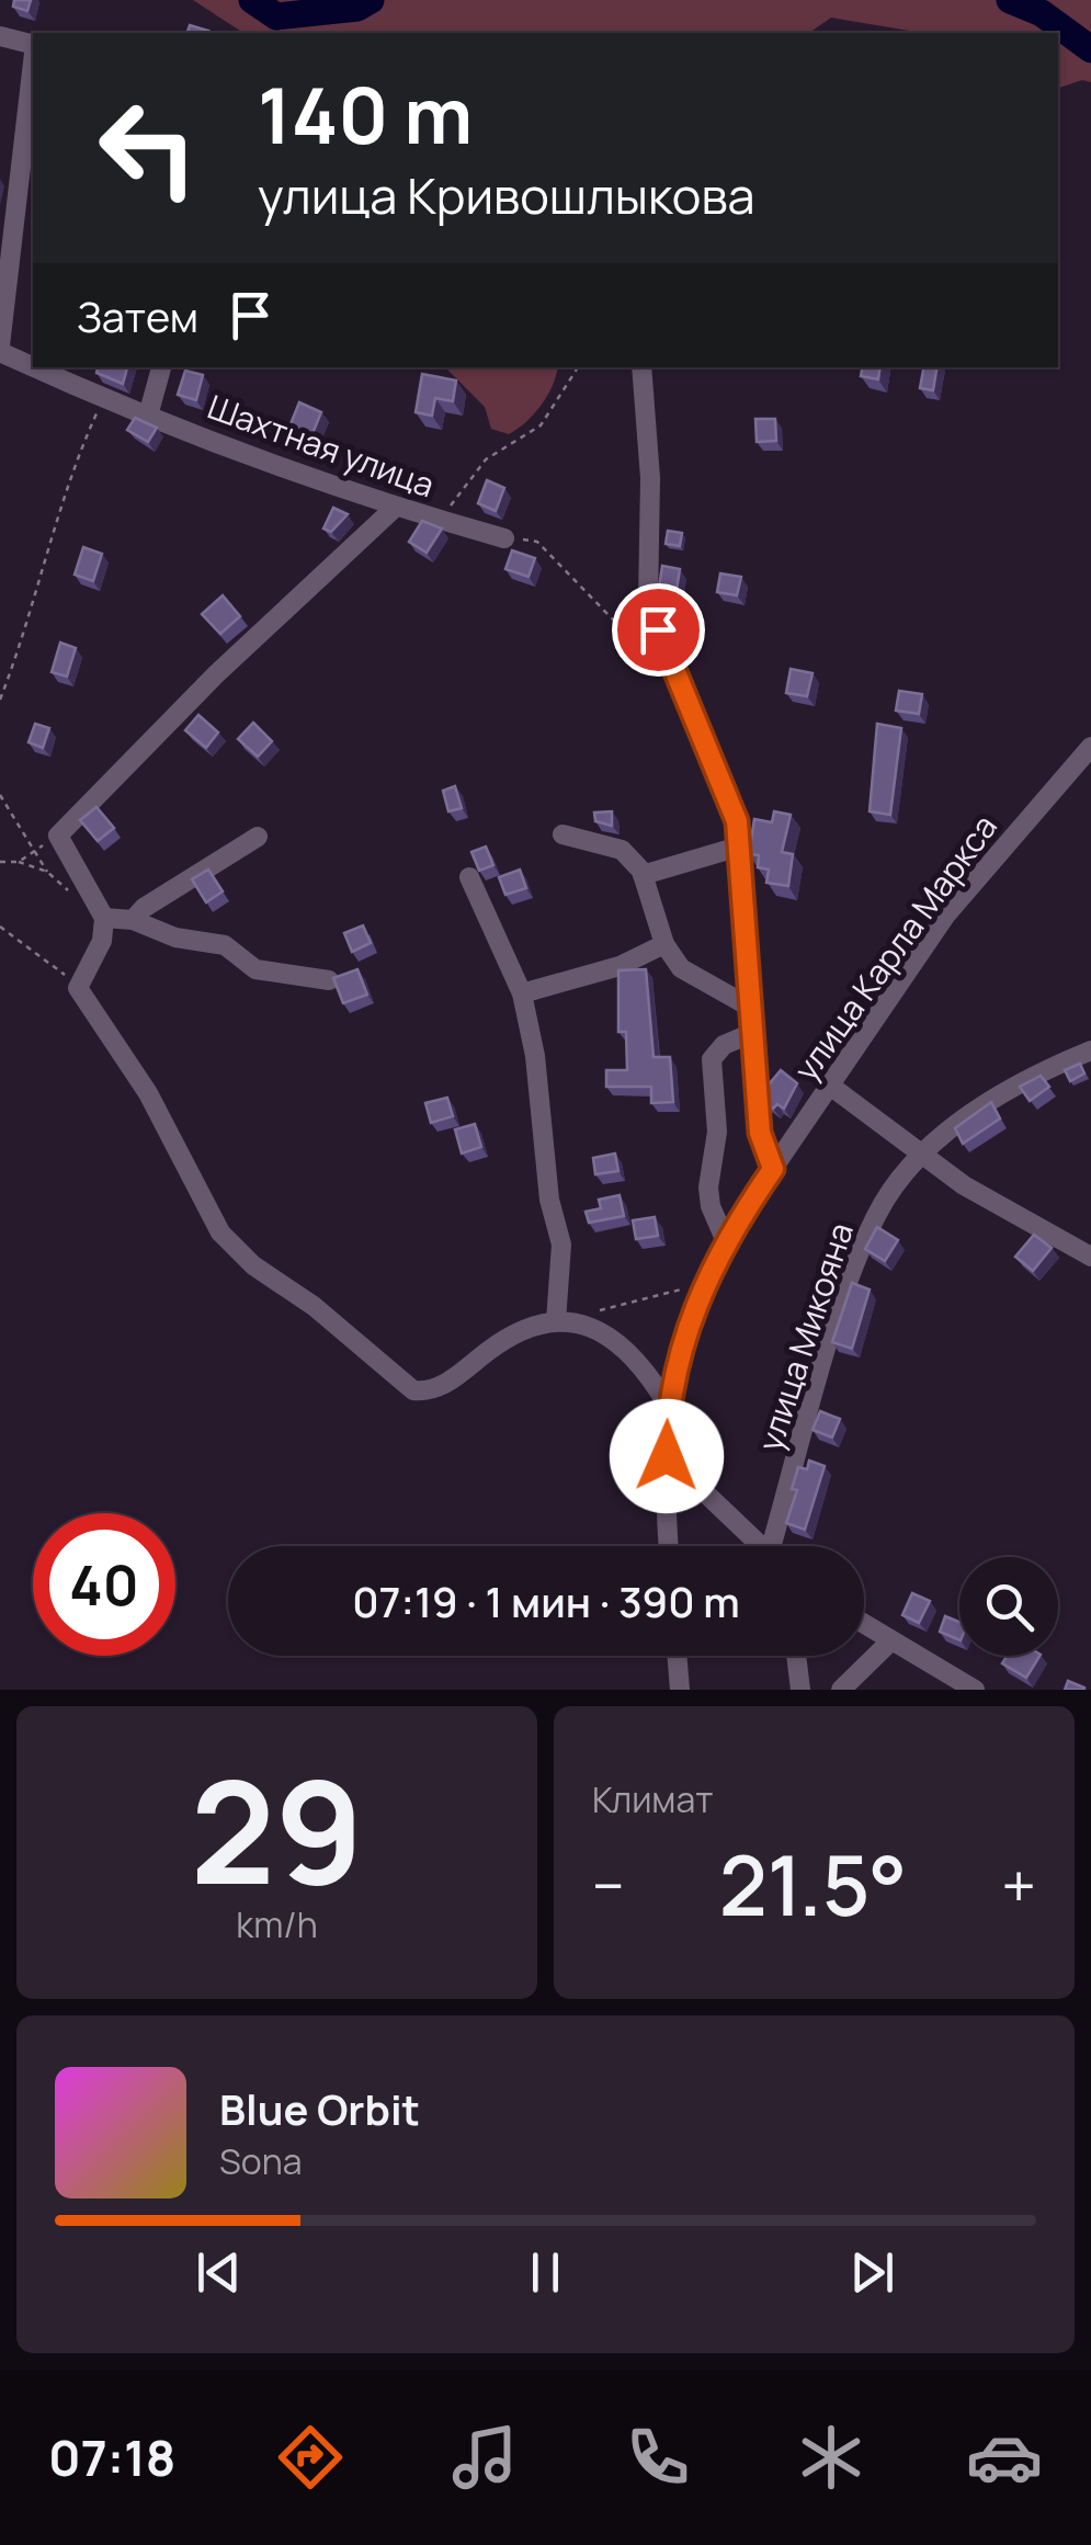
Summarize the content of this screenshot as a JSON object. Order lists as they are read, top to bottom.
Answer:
{
  "streets": {
    "street": ["Шахтная улица", "улица Карла Маркса", "улица Микояна"]
  },
  "page": {
    "turn": ["140 m", "улица Кривошлыкова"],
    "then": "Затем",
    "limit": "40",
    "trip": "07:19 · 1 мин · 390 m",
    "tile": [
      ["29", "km/h"],
      "Климат"
    ],
    "heat": ["−", "21.5°", "+"],
    "song": ["Blue Orbit", "Sona"],
    "tabs": "07:18"
  }
}
